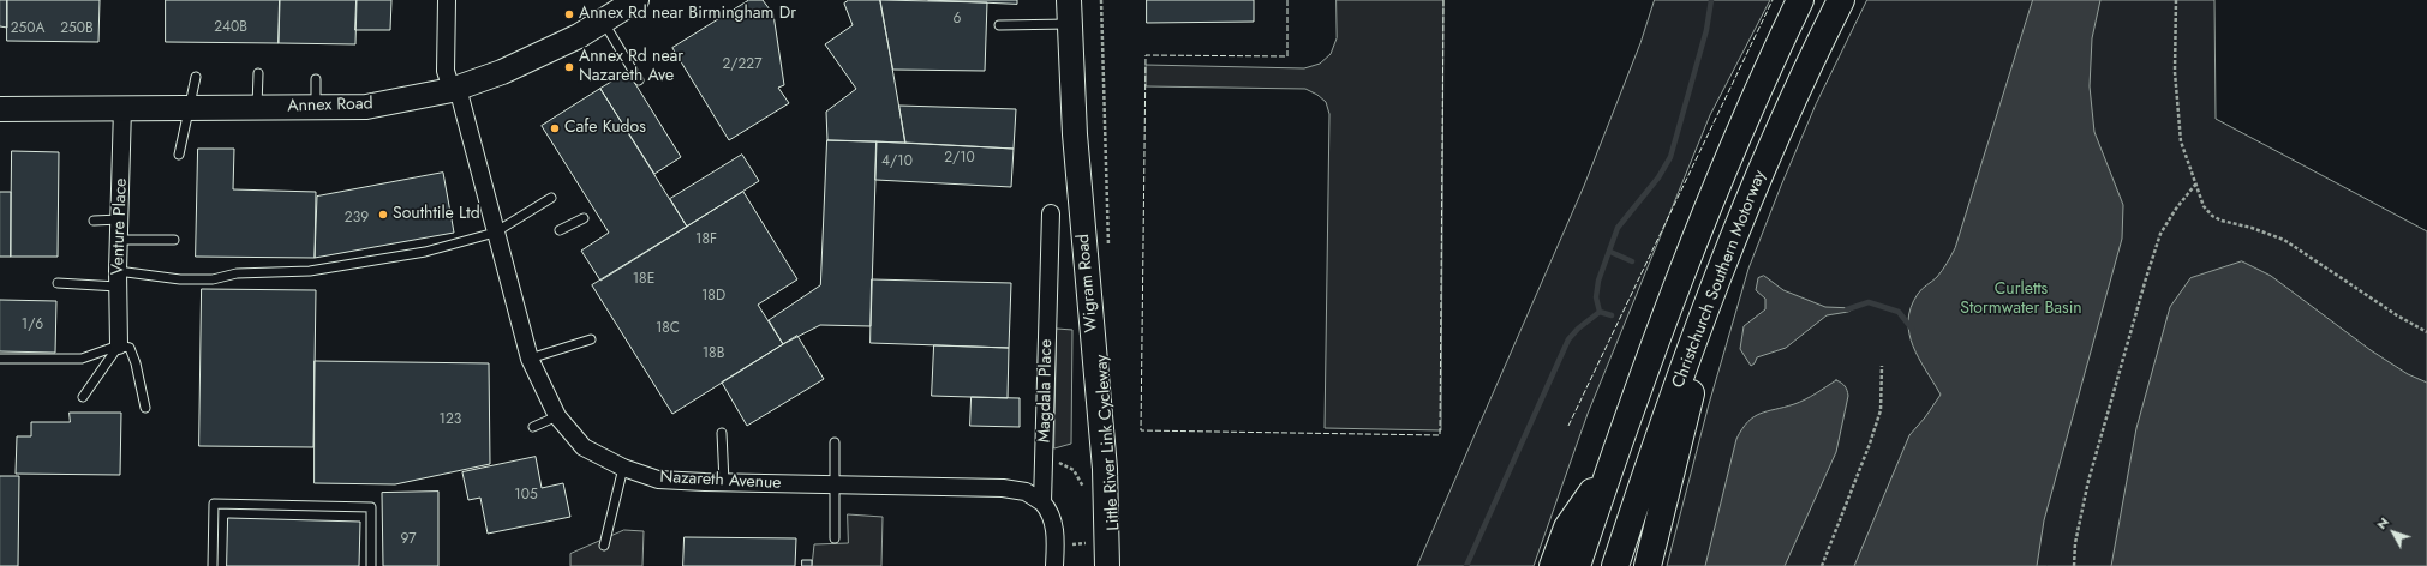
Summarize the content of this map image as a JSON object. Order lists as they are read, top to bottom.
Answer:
{
  "streets": {
    "highway": ["Christchurch Southern Motorway"],
    "street": [
      "Annex Road",
      "Venture Place",
      "Wigram Road",
      "Magdala Place",
      "Nazareth Avenue"
    ]
  },
  "crossings": [
    ["Annex Road", "Venture Place"],
    ["Annex Road", "Nazareth Avenue"],
    ["Magdala Place", "Nazareth Avenue"]
  ],
  "parks": ["Curletts Stormwater Basin"],
  "places": [
    "Annex Rd near Birmingham Dr",
    "Annex Rd near Nazareth Ave",
    "Cafe Kudos",
    "Southtile Ltd"
  ],
  "house_numbers": [
    "6",
    "240B",
    "250A",
    "250B",
    "2/227",
    "2/10",
    "4/10",
    "239",
    "18F",
    "18E",
    "18D",
    "1/6",
    "18C",
    "18B",
    "123",
    "105",
    "97"
  ],
  "north": "top left"
}
